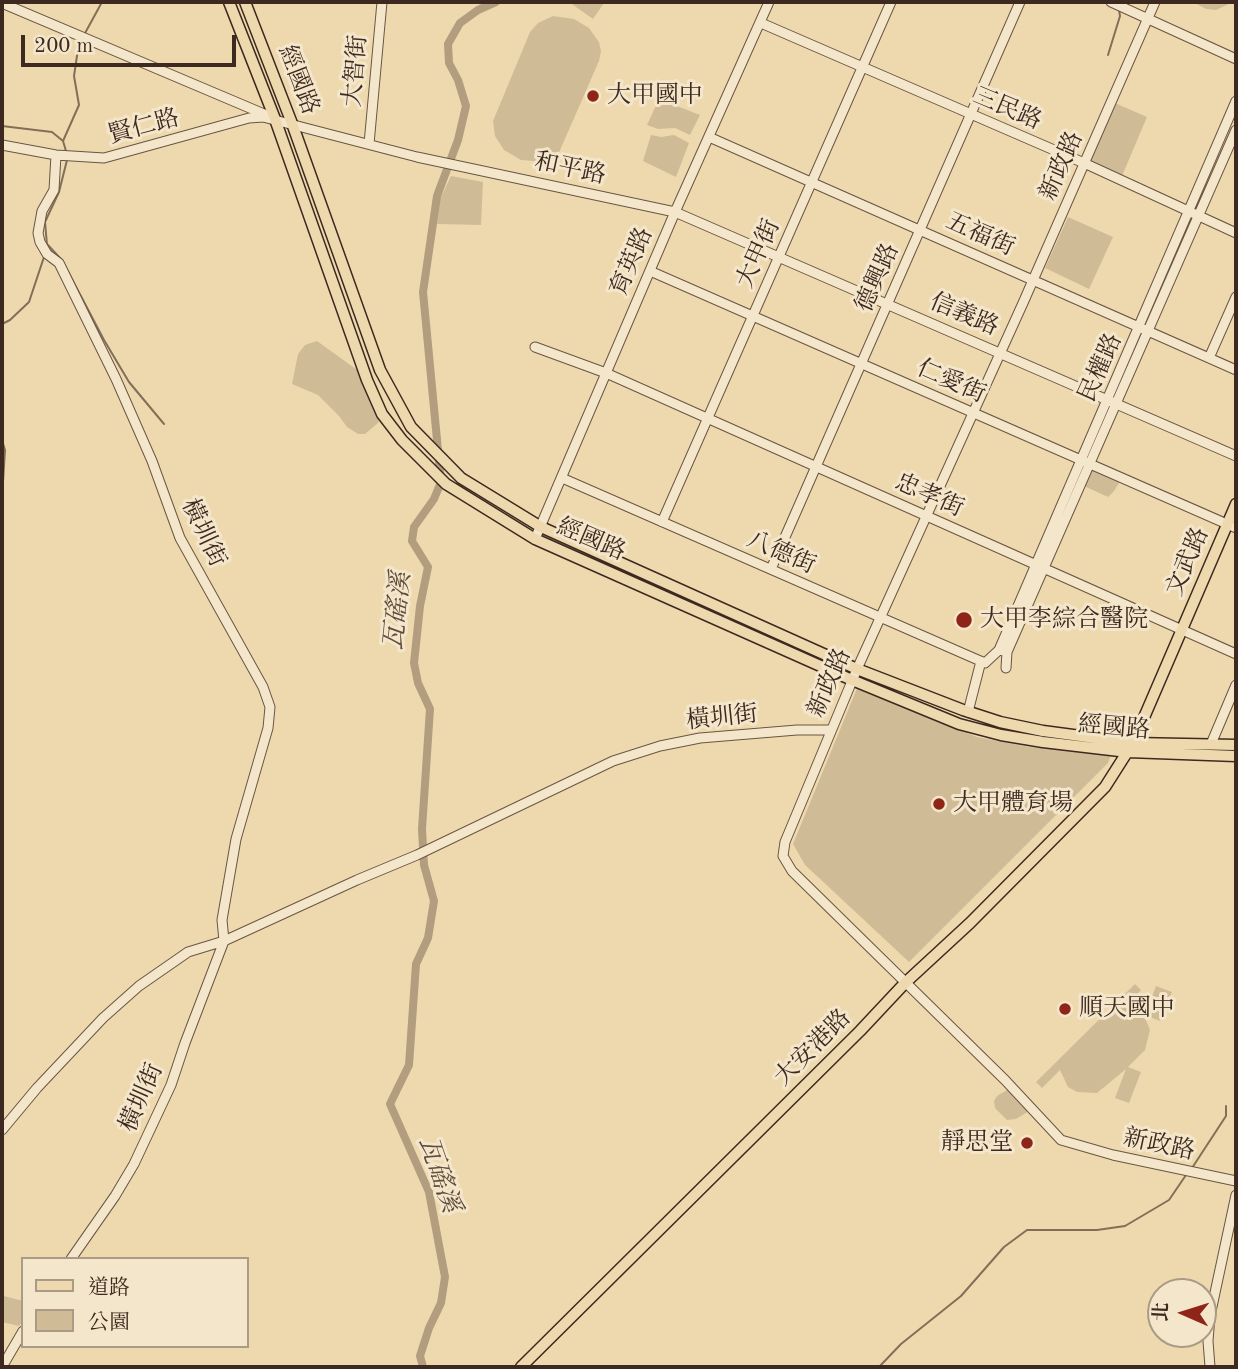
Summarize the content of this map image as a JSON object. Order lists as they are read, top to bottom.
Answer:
{
  "streets": {
    "main road": ["經國路", "文武路", "大安港路"],
    "street": [
      "大智街",
      "三民路",
      "賢仁路",
      "新政路",
      "和平路",
      "五福街",
      "大甲街",
      "育英路",
      "德興路",
      "信義路",
      "民權路",
      "仁愛街",
      "忠孝街",
      "橫圳街",
      "八德街"
    ]
  },
  "crossings": [
    ["大智街", "和平路"],
    ["經國路", "賢仁路"],
    ["經國路", "新政路"],
    ["經國路", "育英路"],
    ["經國路", "文武路"],
    ["經國路", "大安港路"],
    ["三民路", "新政路"],
    ["三民路", "大甲街"],
    ["三民路", "育英路"],
    ["三民路", "德興路"],
    ["三民路", "民權路"],
    ["賢仁路", "橫圳街"],
    ["新政路", "五福街"],
    ["新政路", "信義路"],
    ["新政路", "仁愛街"],
    ["新政路", "忠孝街"],
    ["新政路", "橫圳街"],
    ["新政路", "八德街"],
    ["新政路", "大安港路"],
    ["和平路", "育英路"],
    ["和平路", "信義路"],
    ["五福街", "大甲街"],
    ["五福街", "育英路"],
    ["五福街", "德興路"],
    ["五福街", "民權路"],
    ["大甲街", "信義路"],
    ["大甲街", "仁愛街"],
    ["大甲街", "忠孝街"],
    ["大甲街", "八德街"],
    ["育英路", "信義路"],
    ["育英路", "仁愛街"],
    ["育英路", "忠孝街"],
    ["育英路", "八德街"],
    ["德興路", "信義路"],
    ["德興路", "仁愛街"],
    ["德興路", "忠孝街"],
    ["德興路", "八德街"],
    ["信義路", "民權路"],
    ["民權路", "仁愛街"],
    ["民權路", "忠孝街"],
    ["仁愛街", "文武路"],
    ["忠孝街", "文武路"],
    ["文武路", "大安港路"]
  ],
  "water": ["瓦磘溪"],
  "places": [
    "大甲國中",
    "大甲李綜合醫院",
    "大甲體育場",
    "順天國中",
    "靜思堂"
  ],
  "legend": ["道路", "公園"],
  "scale_bar": "200 m",
  "north": "left"
}
